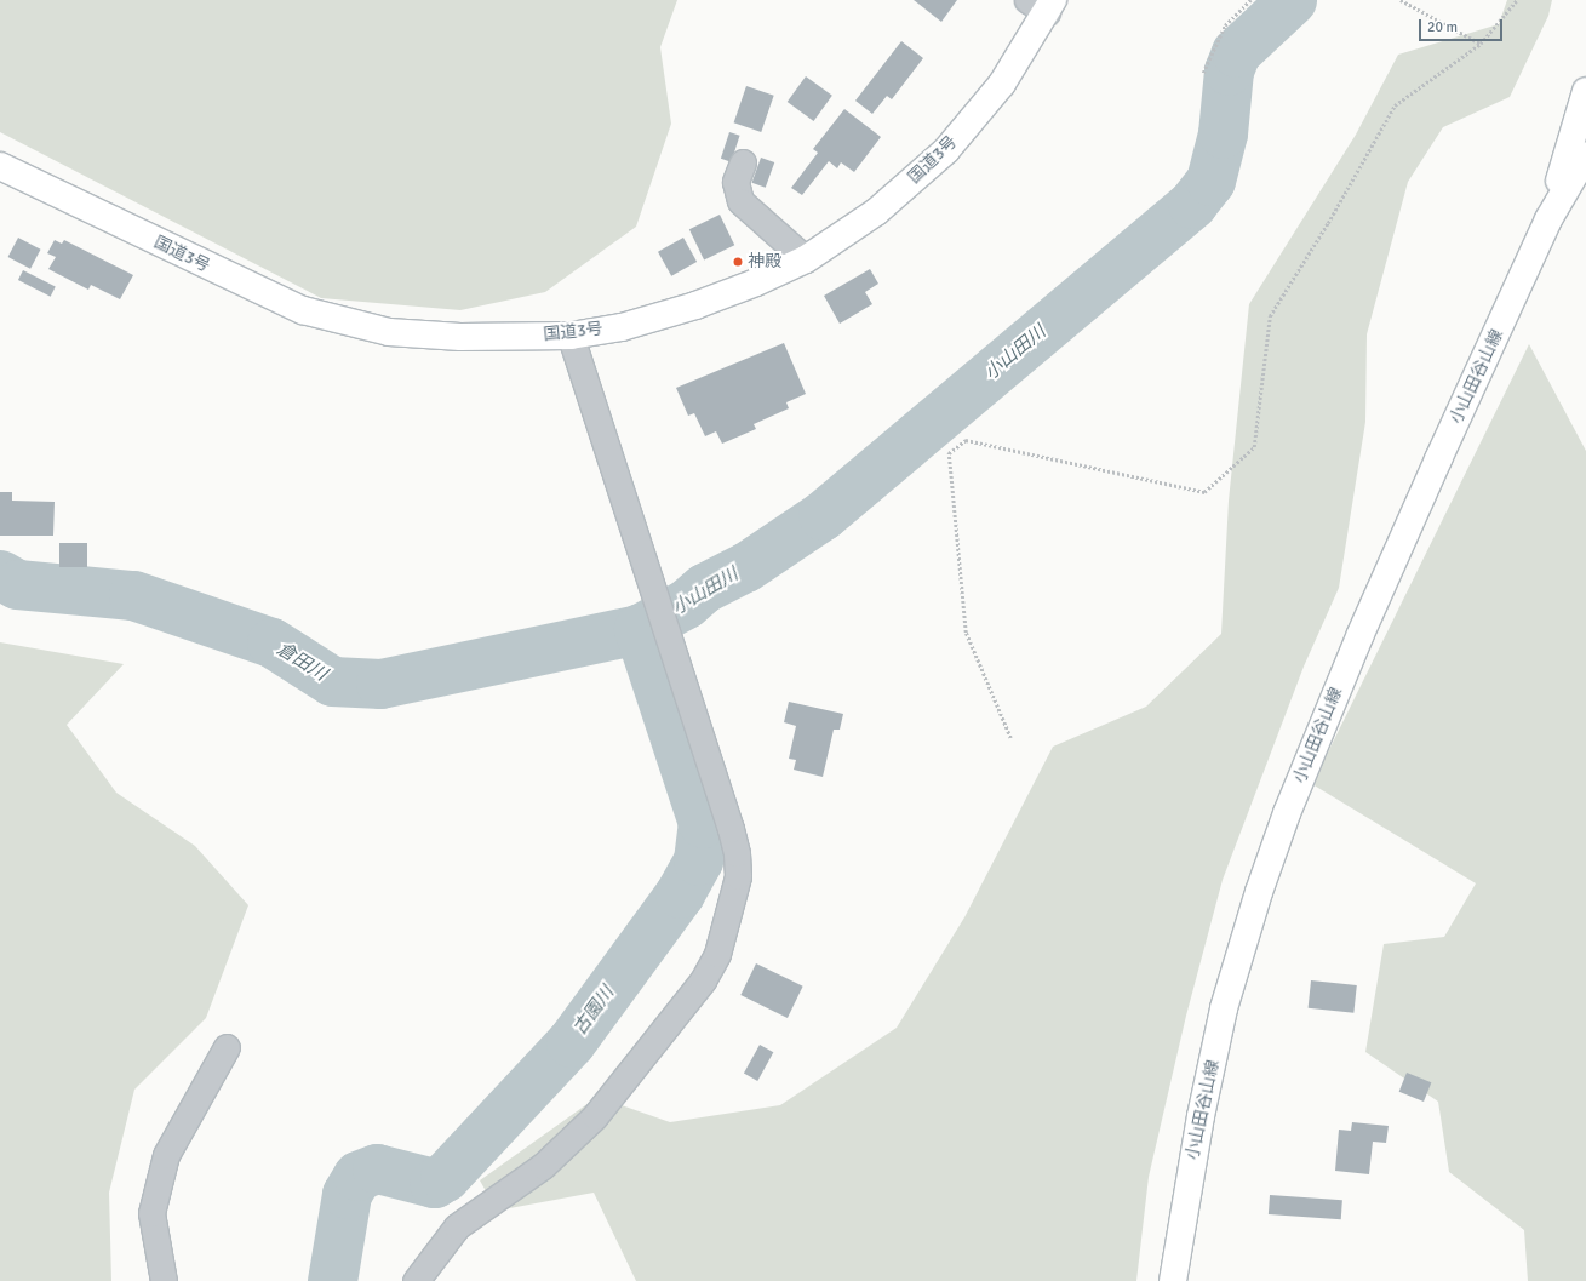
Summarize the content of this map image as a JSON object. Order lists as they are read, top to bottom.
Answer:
{
  "streets": {
    "main road": ["国道3号", "小山田谷山線"]
  },
  "water": ["小山田川", "倉田川", "古園川"],
  "places": ["神殿"],
  "scale_bar": "20 m"
}
